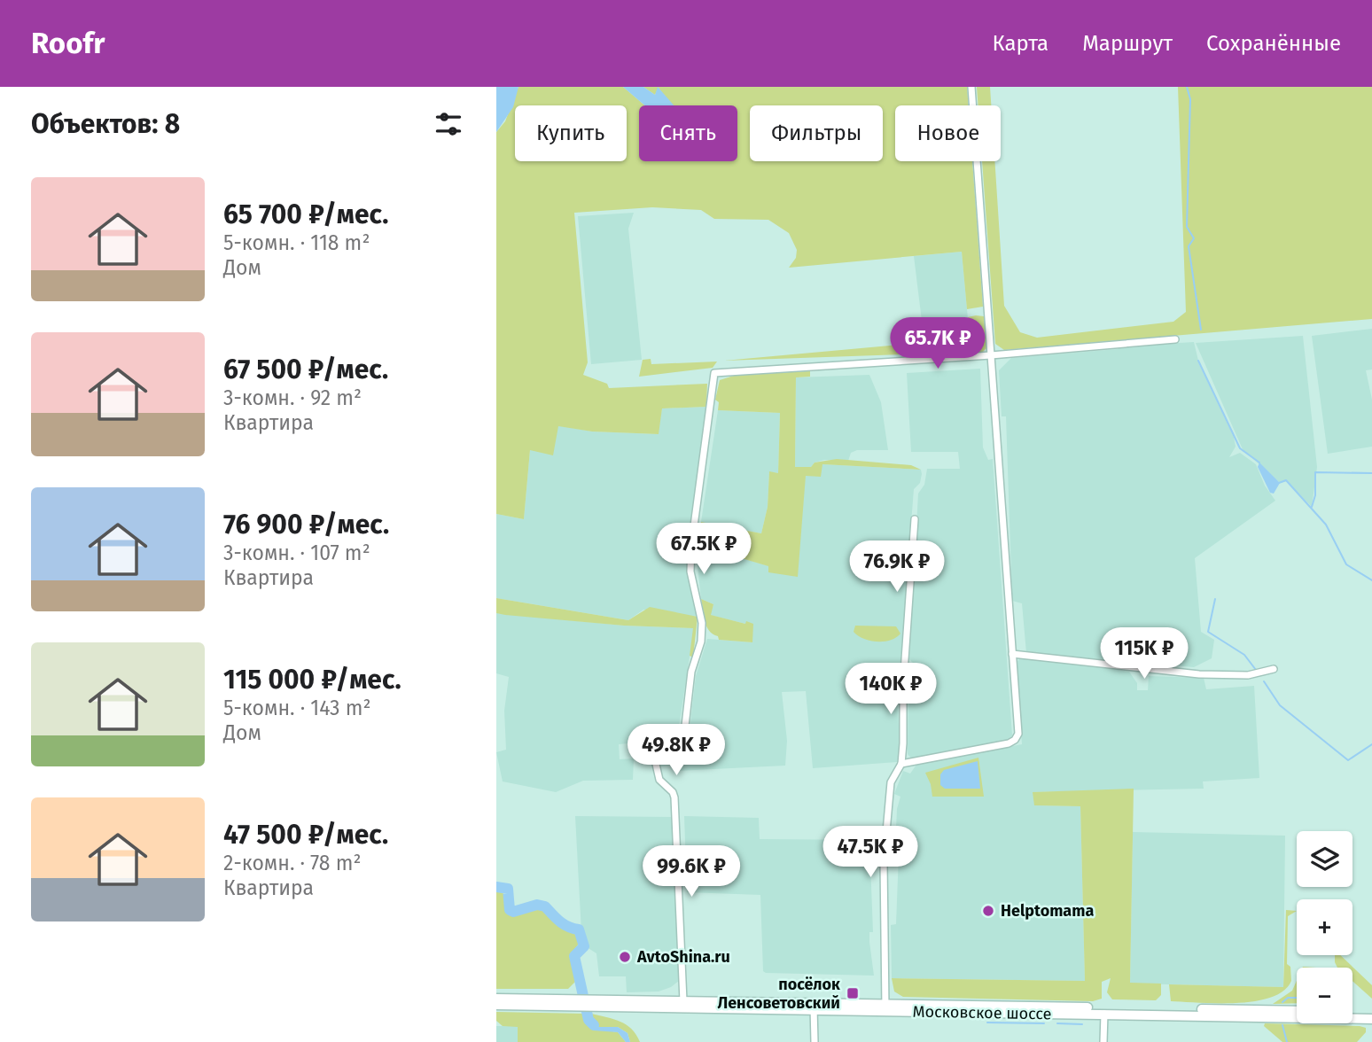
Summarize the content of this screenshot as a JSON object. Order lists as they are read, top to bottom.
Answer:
{
  "streets": {
    "highway": ["Московское шоссе"]
  },
  "places": {
    "other": ["Helptomama", "AvtoShina.ru"],
    "transit": ["посёлок Ленсоветовский"]
  },
  "page": {
    "header": "Roofr",
    "nav": ["Карта", "Маршрут", "Сохранённые"],
    "heading": "Объектов: 8",
    "chip": [
      "Купить",
      "Снять",
      "Фильтры",
      "Новое"
    ],
    "list": [
      {
        "name": "65 700 ₽/мес.",
        "note": "5-комн. · 118 m² · Дом"
      },
      {
        "name": "67 500 ₽/мес.",
        "note": "3-комн. · 92 m² · Квартира"
      },
      {
        "name": "76 900 ₽/мес.",
        "note": "3-комн. · 107 m² · Квартира"
      },
      {
        "name": "115 000 ₽/мес.",
        "note": "5-комн. · 143 m² · Дом"
      },
      {
        "name": "47 500 ₽/мес.",
        "note": "2-комн. · 78 m² · Квартира"
      }
    ],
    "price": [
      "65.7K ₽",
      "67.5K ₽",
      "76.9K ₽",
      "115K ₽",
      "140K ₽",
      "49.8K ₽",
      "47.5K ₽",
      "99.6K ₽"
    ],
    "map_buttons": ["+", "−"]
  }
}
